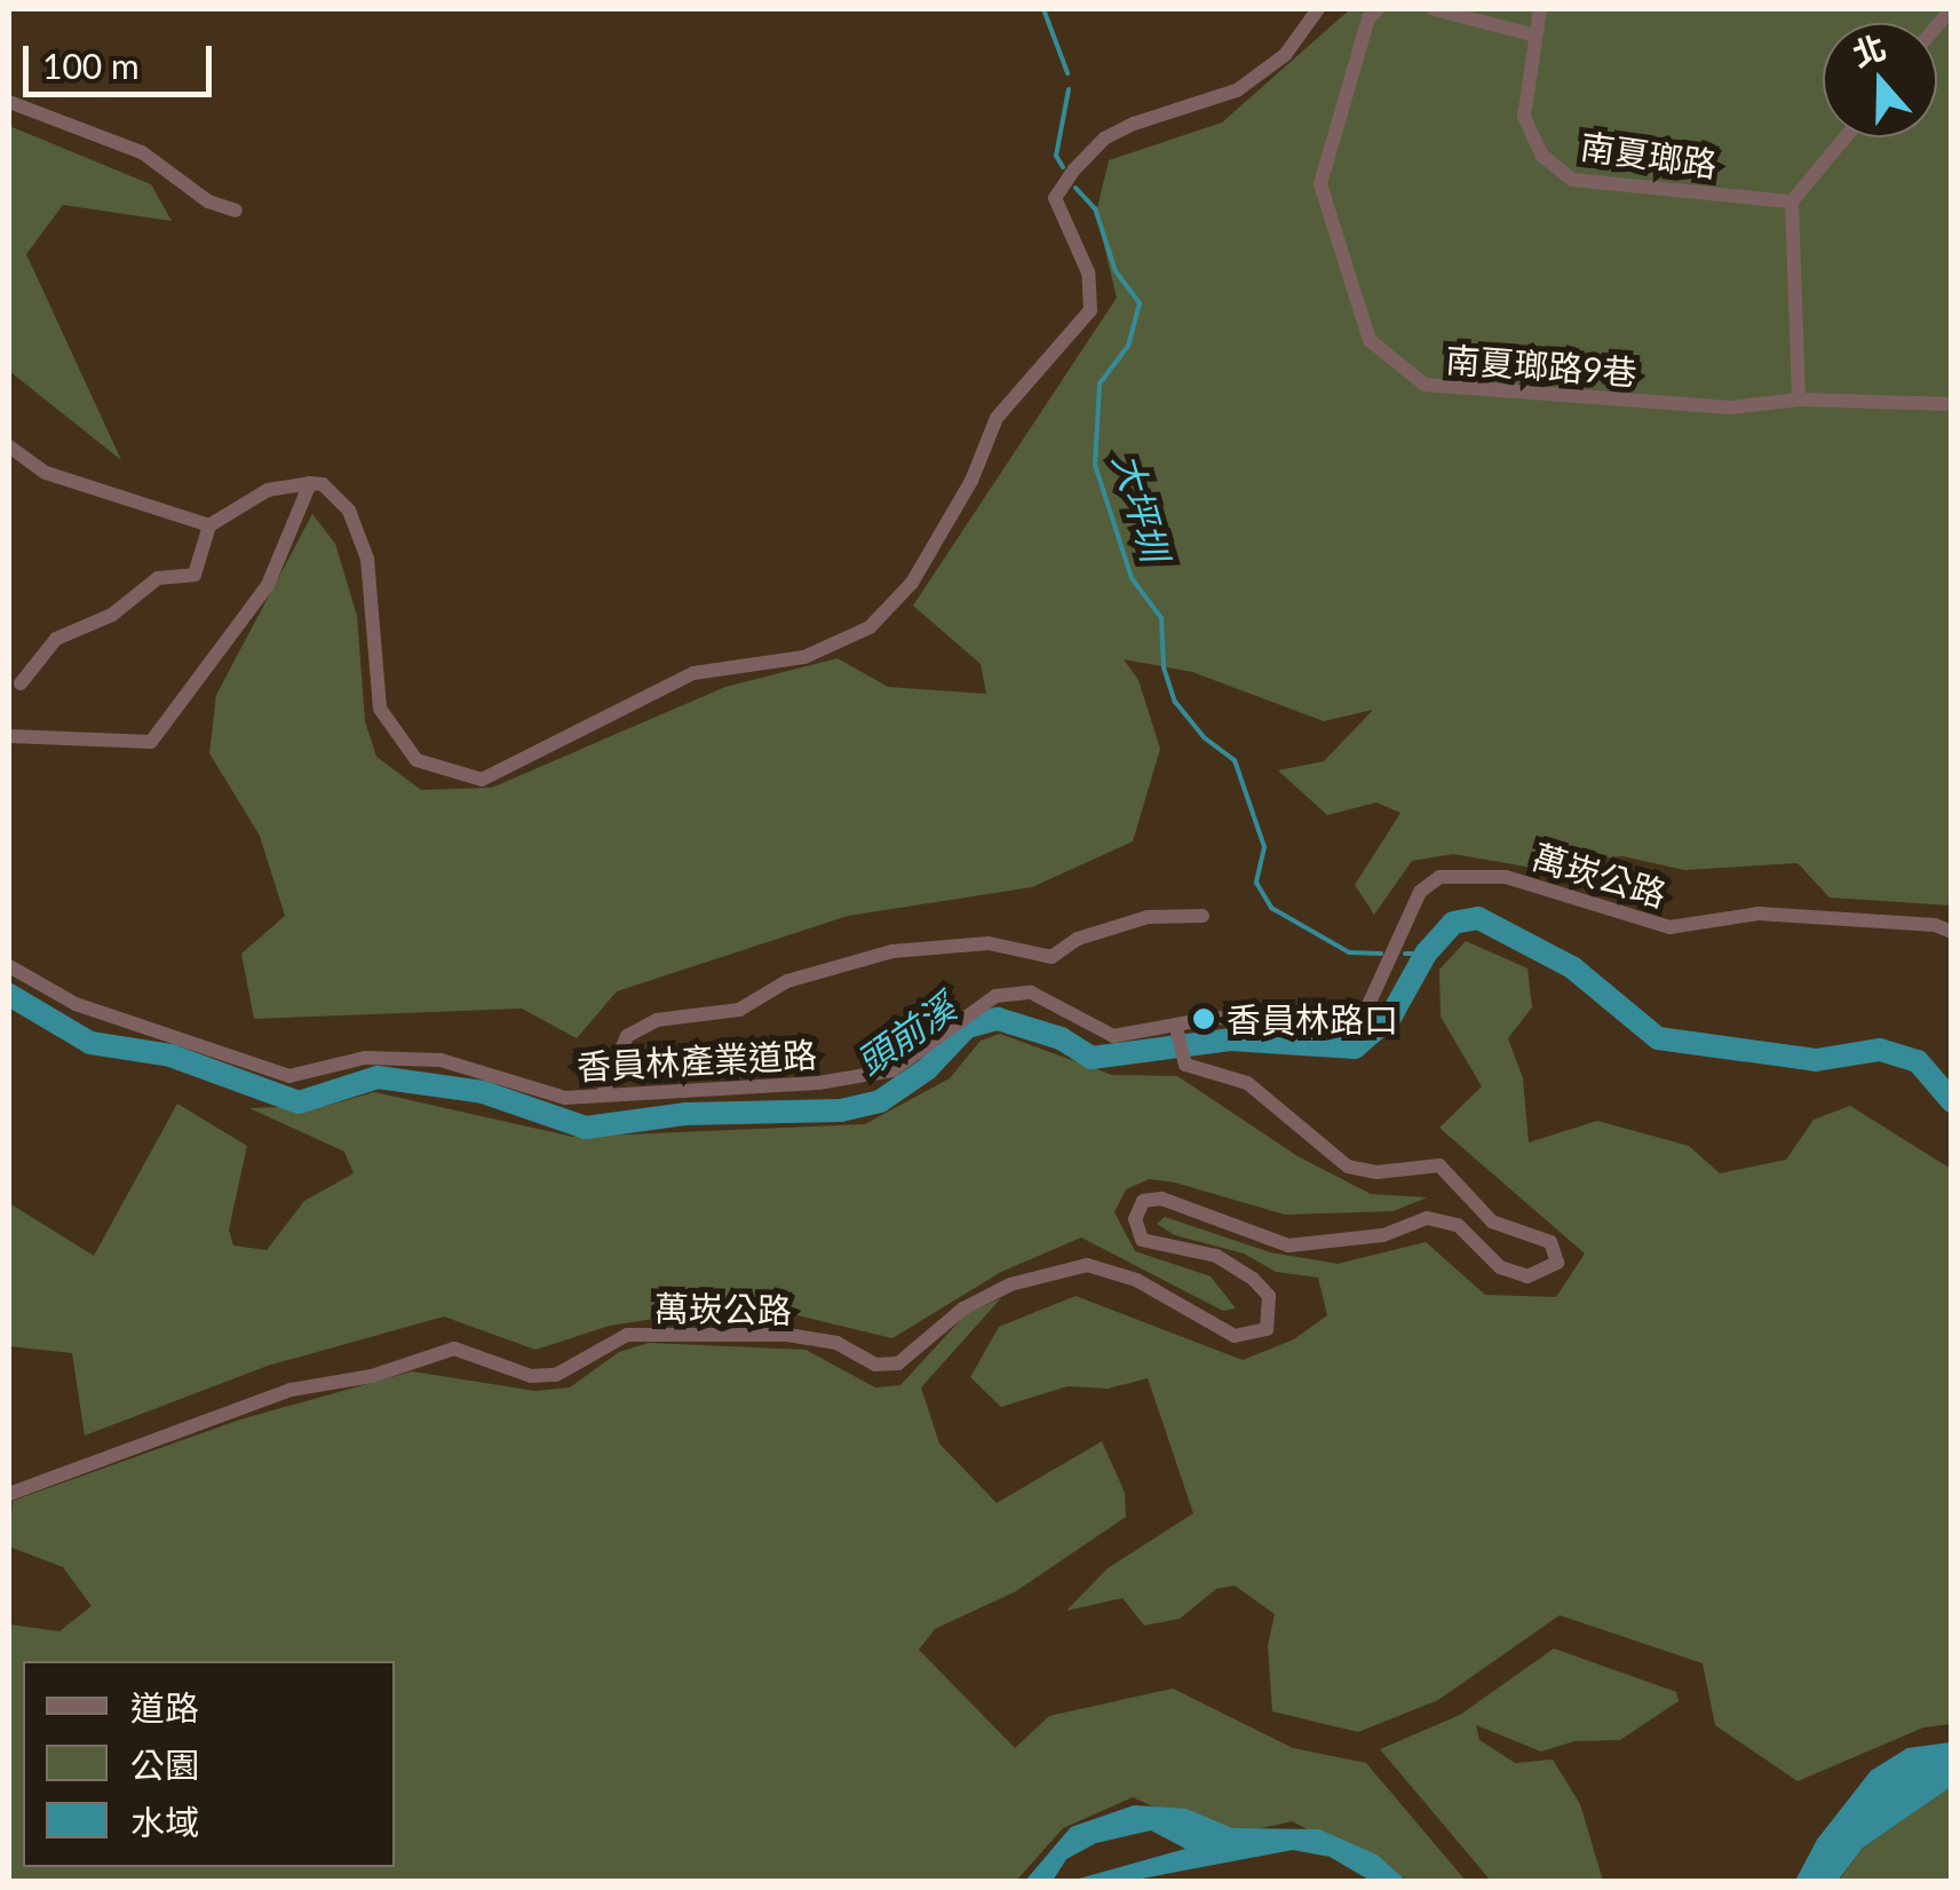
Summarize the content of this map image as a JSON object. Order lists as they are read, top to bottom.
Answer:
{
  "streets": {
    "street": [
      "南夏瑯路",
      "南夏瑯路9巷",
      "萬崁公路",
      "香員林產業道路"
    ]
  },
  "crossings": [
    ["萬崁公路", "香員林產業道路"]
  ],
  "water": ["大坪圳", "頭前溪"],
  "places": ["香員林路口"],
  "legend": ["道路", "公園", "水域"],
  "scale_bar": "100 m",
  "north": "top"
}
